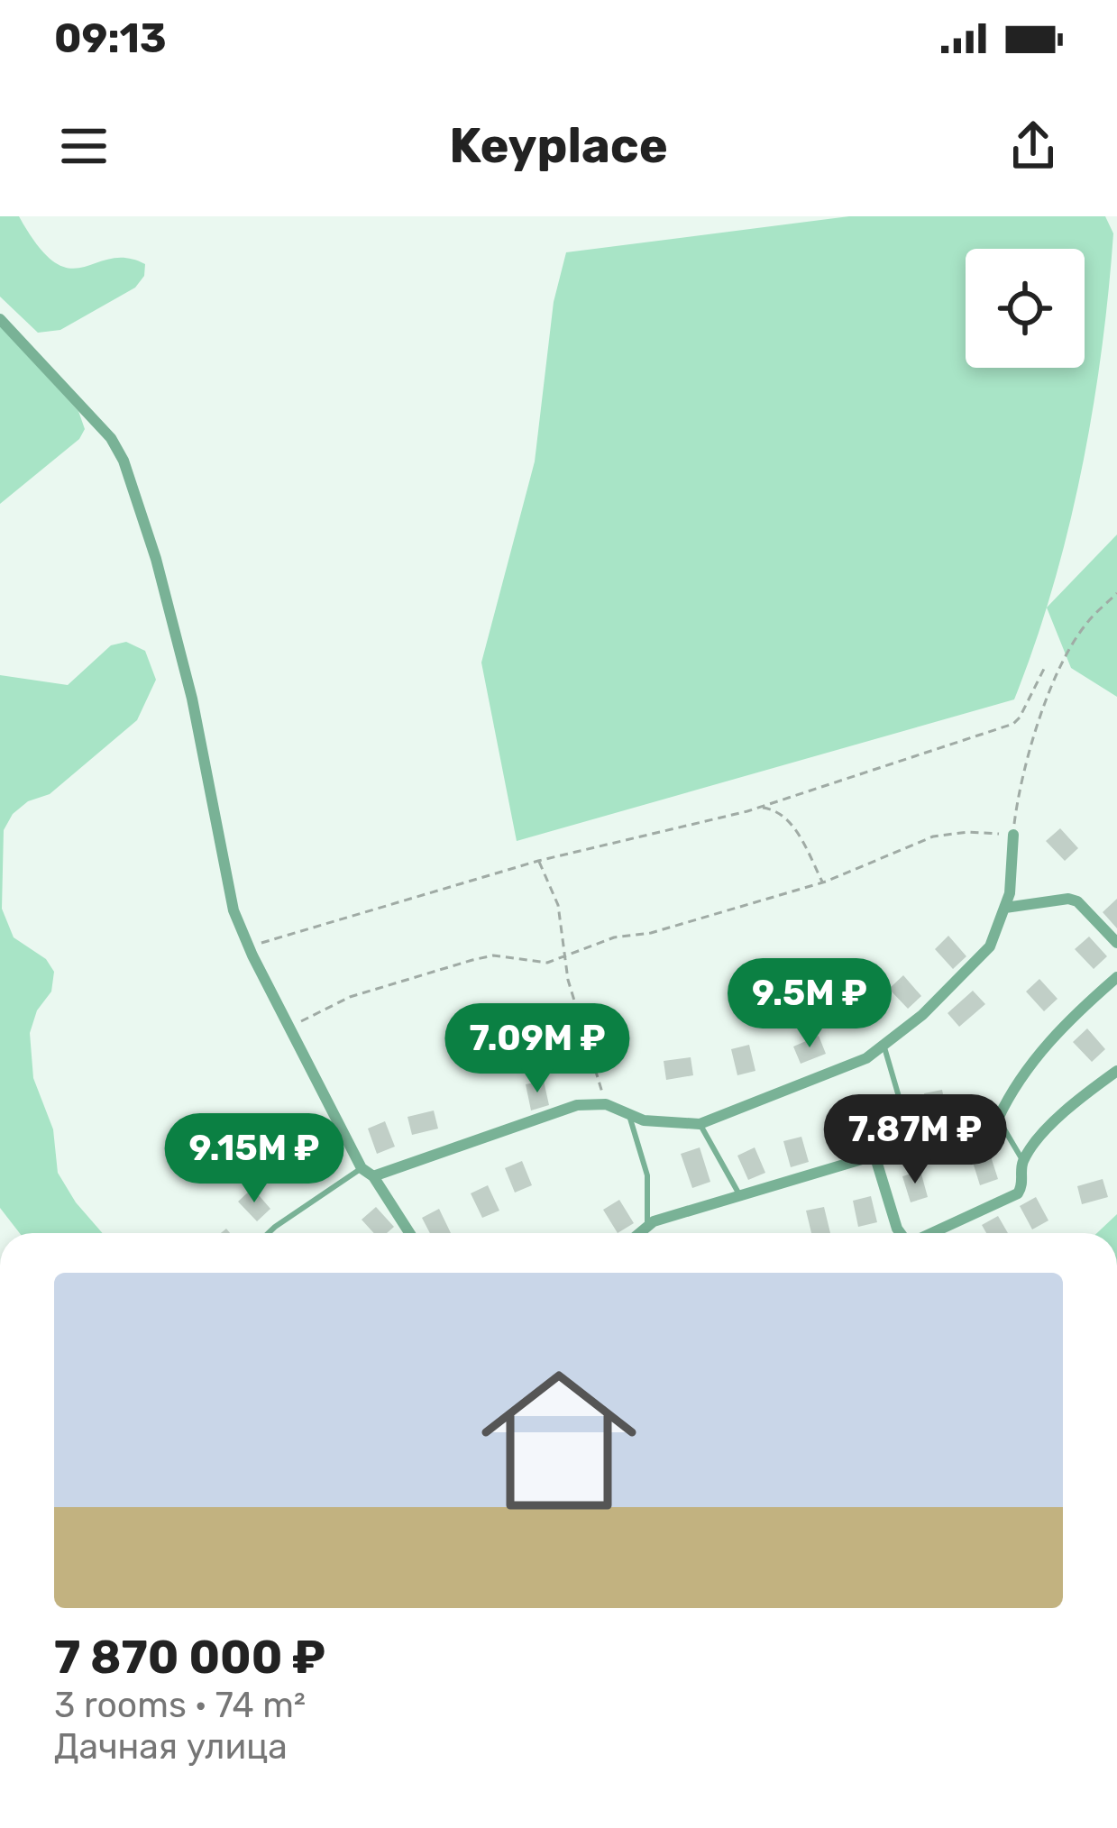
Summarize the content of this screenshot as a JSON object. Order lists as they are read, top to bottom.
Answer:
{
  "page": {
    "status": "09:13",
    "header": "Keyplace",
    "price": [
      "9.5M ₽",
      "7.09M ₽",
      "7.87M ₽",
      "9.15M ₽"
    ],
    "list": [
      {
        "name": "7 870 000 ₽",
        "note": "3 rooms · 74 m² · Дачная улица"
      }
    ]
  }
}
